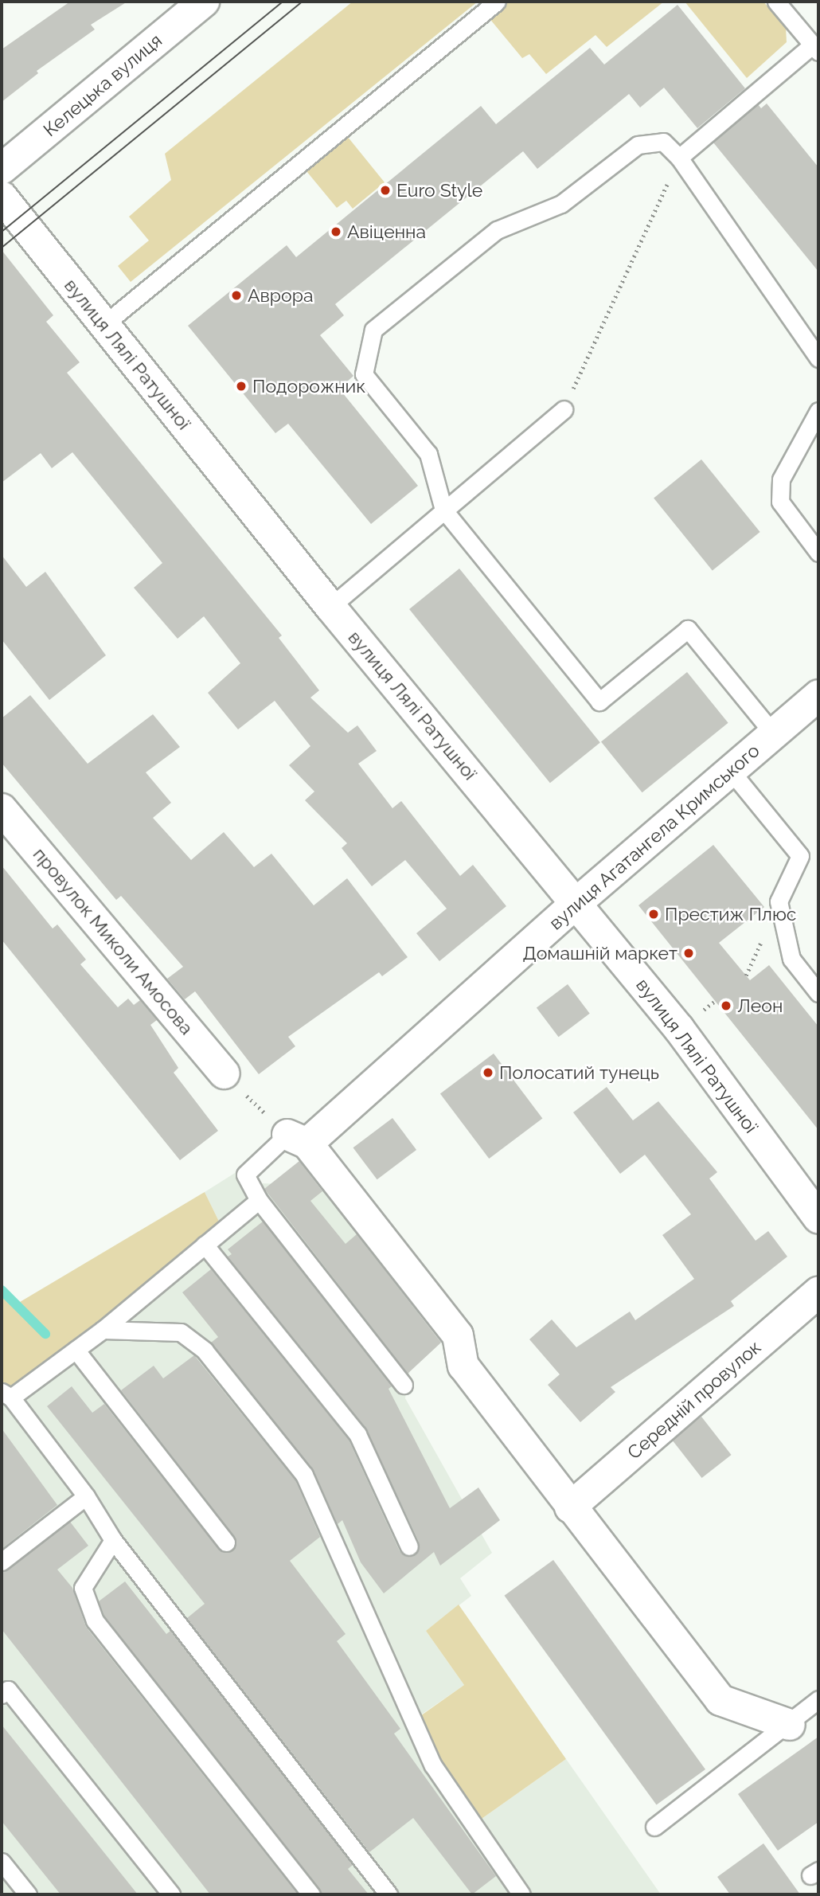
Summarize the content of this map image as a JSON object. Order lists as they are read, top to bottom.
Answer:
{
  "streets": {
    "street": [
      "Келецька вулиця",
      "вулиця Лялі Ратушної",
      "вулиця Агатангела Кримського",
      "провулок Миколи Амосова",
      "Середній провулок"
    ]
  },
  "crossings": [
    ["вулиця Лялі Ратушної", "вулиця Агатангела Кримського"]
  ],
  "places": [
    "Euro Style",
    "Авіценна",
    "Аврора",
    "Подорожник",
    "Престиж Плюс",
    "Домашній маркет",
    "Леон",
    "Полосатий тунець"
  ]
}
